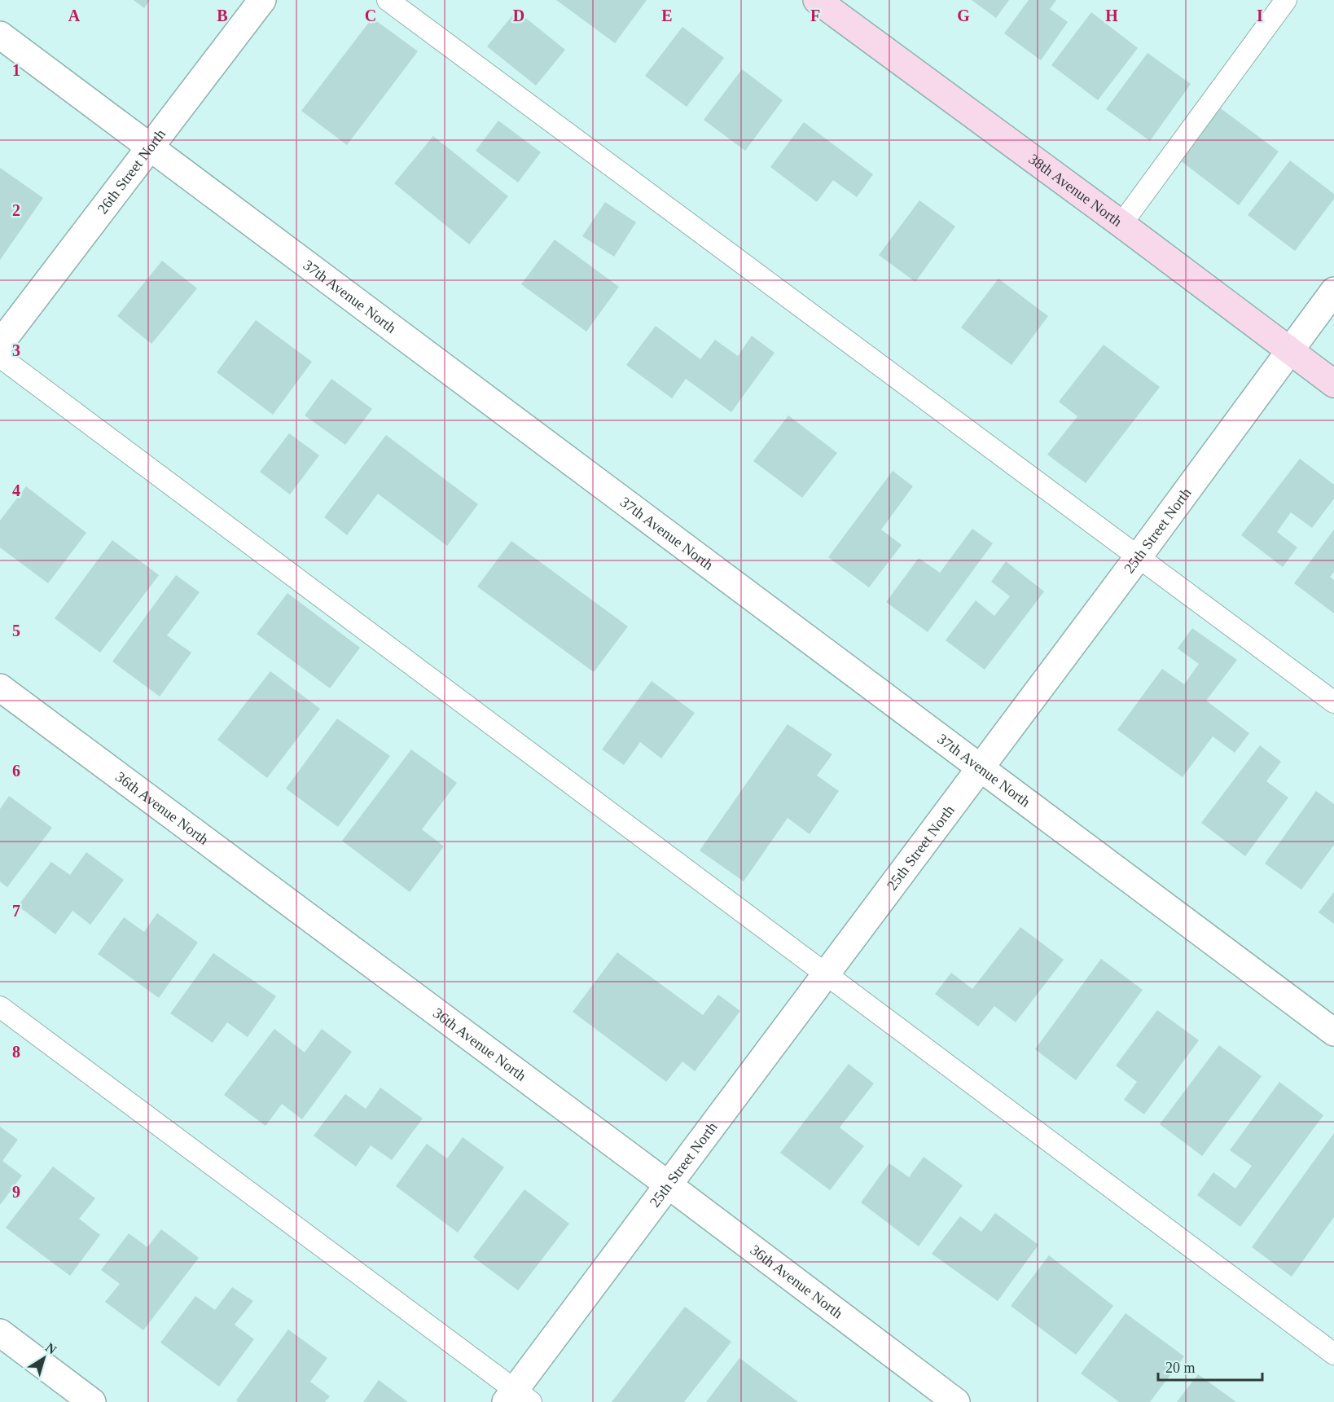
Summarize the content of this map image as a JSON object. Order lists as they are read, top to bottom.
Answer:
{
  "streets": {
    "main road": ["38th Avenue North"],
    "street": [
      "26th Street North",
      "37th Avenue North",
      "25th Street North",
      "36th Avenue North"
    ]
  },
  "crossings": [
    ["26th Street North", "37th Avenue North"],
    ["38th Avenue North", "25th Street North"],
    ["37th Avenue North", "25th Street North"],
    ["25th Street North", "36th Avenue North"]
  ],
  "scale_bar": "20 m",
  "north": "top right",
  "grid": {
    "columns": [
      "A",
      "B",
      "C",
      "D",
      "E",
      "F",
      "G",
      "H",
      "I"
    ],
    "rows": [
      "1",
      "2",
      "3",
      "4",
      "5",
      "6",
      "7",
      "8",
      "9"
    ]
  }
}
